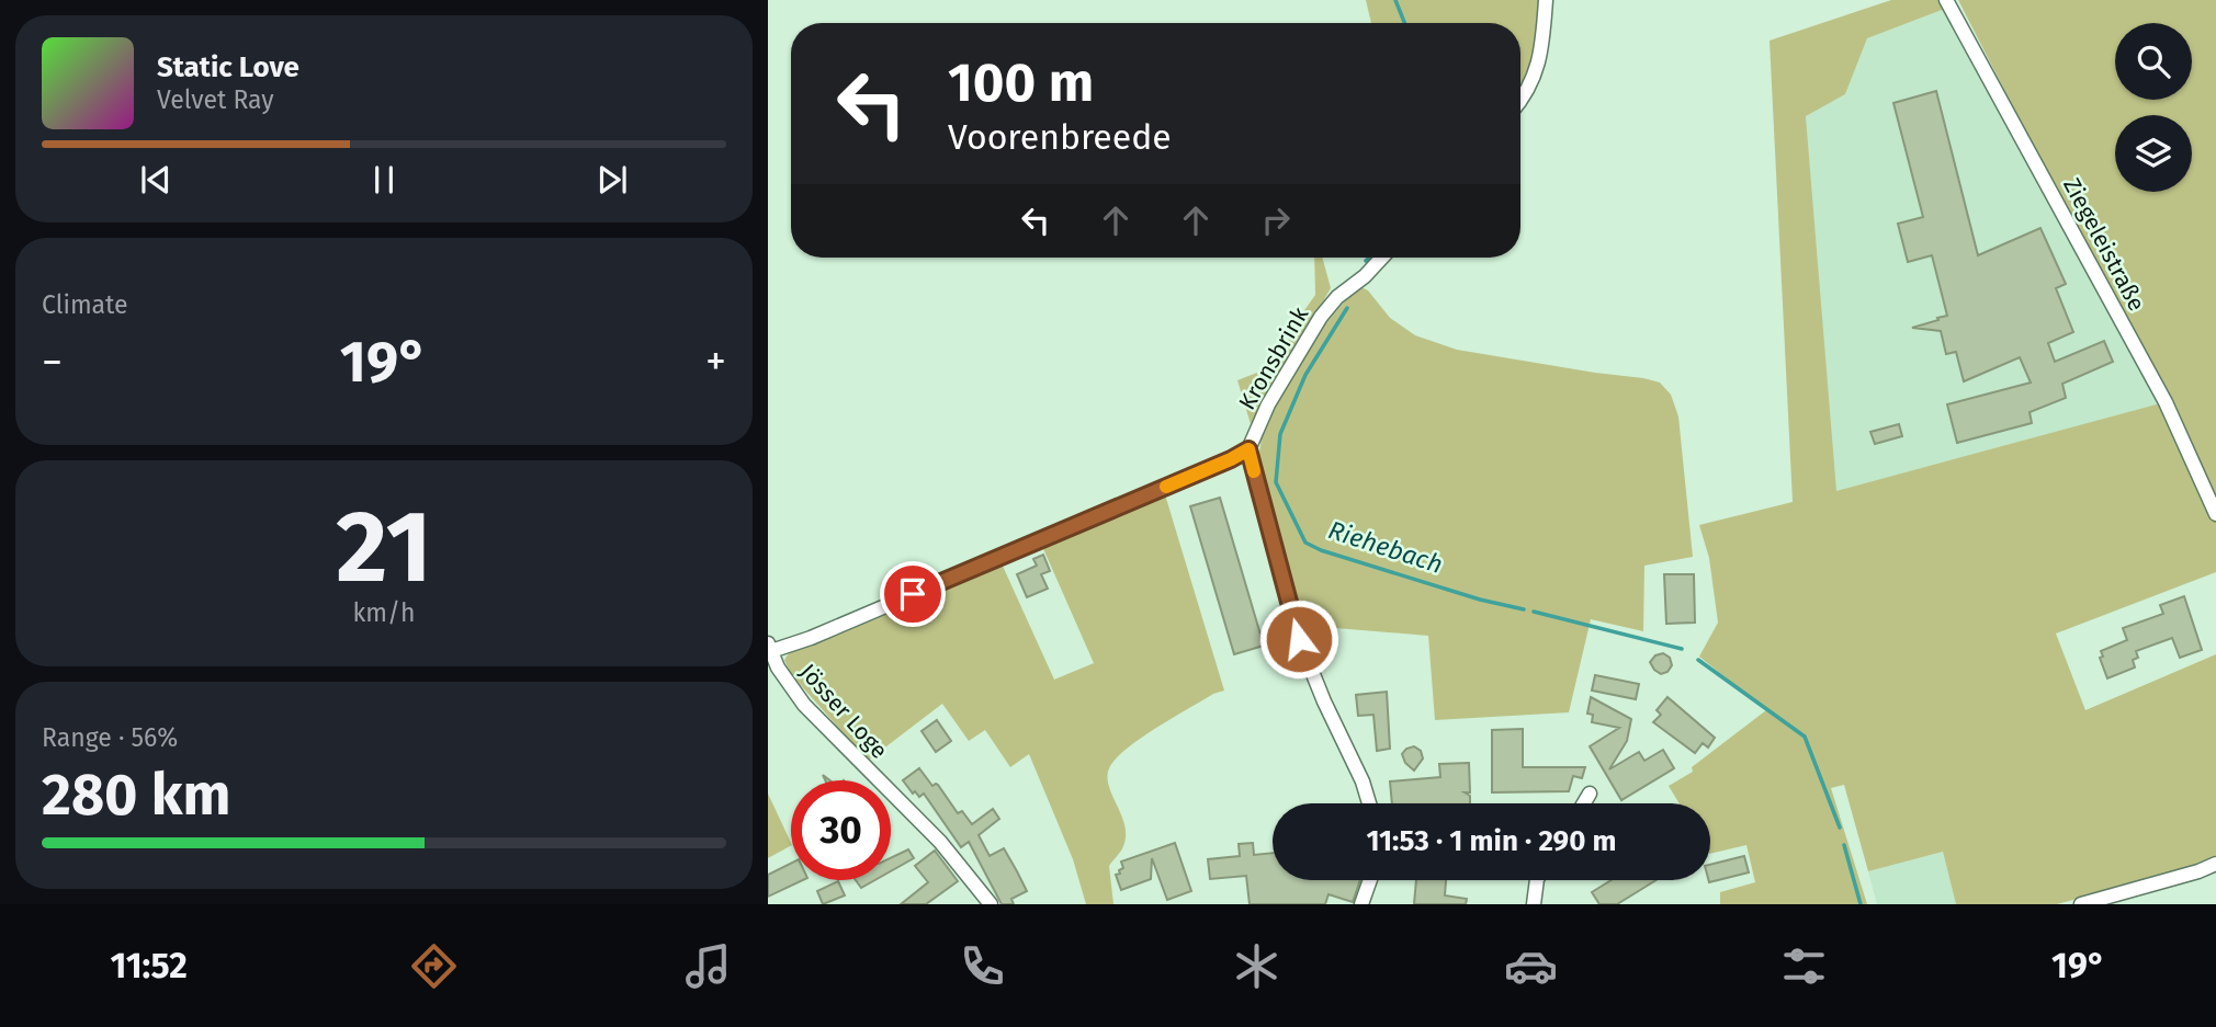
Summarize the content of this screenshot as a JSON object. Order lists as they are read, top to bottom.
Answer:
{
  "streets": {
    "street": ["Ziegeleistraße", "Kronsbrink", "Jösser Loge"]
  },
  "water": ["Riehebach"],
  "page": {
    "turn": ["100 m", "Voorenbreede"],
    "song": ["Static Love", "Velvet Ray"],
    "tile": [
      "Climate",
      ["21", "km/h"],
      ["Range · 56%", "280 km"]
    ],
    "heat": ["−", "19°", "+"],
    "limit": "30",
    "trip": "11:53 · 1 min · 290 m",
    "tabs": ["11:52", "19°"]
  }
}
